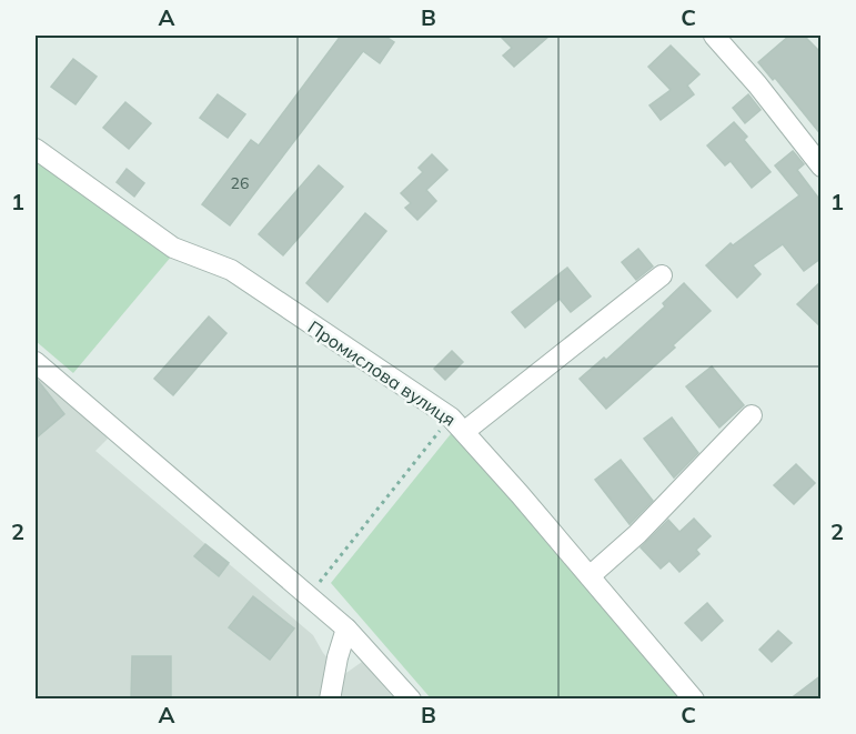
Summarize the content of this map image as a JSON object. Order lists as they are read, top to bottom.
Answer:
{
  "streets": {
    "street": ["Промислова вулиця"]
  },
  "house_numbers": ["26"],
  "grid": {
    "columns": ["A", "B", "C"],
    "rows": ["1", "2"]
  }
}
